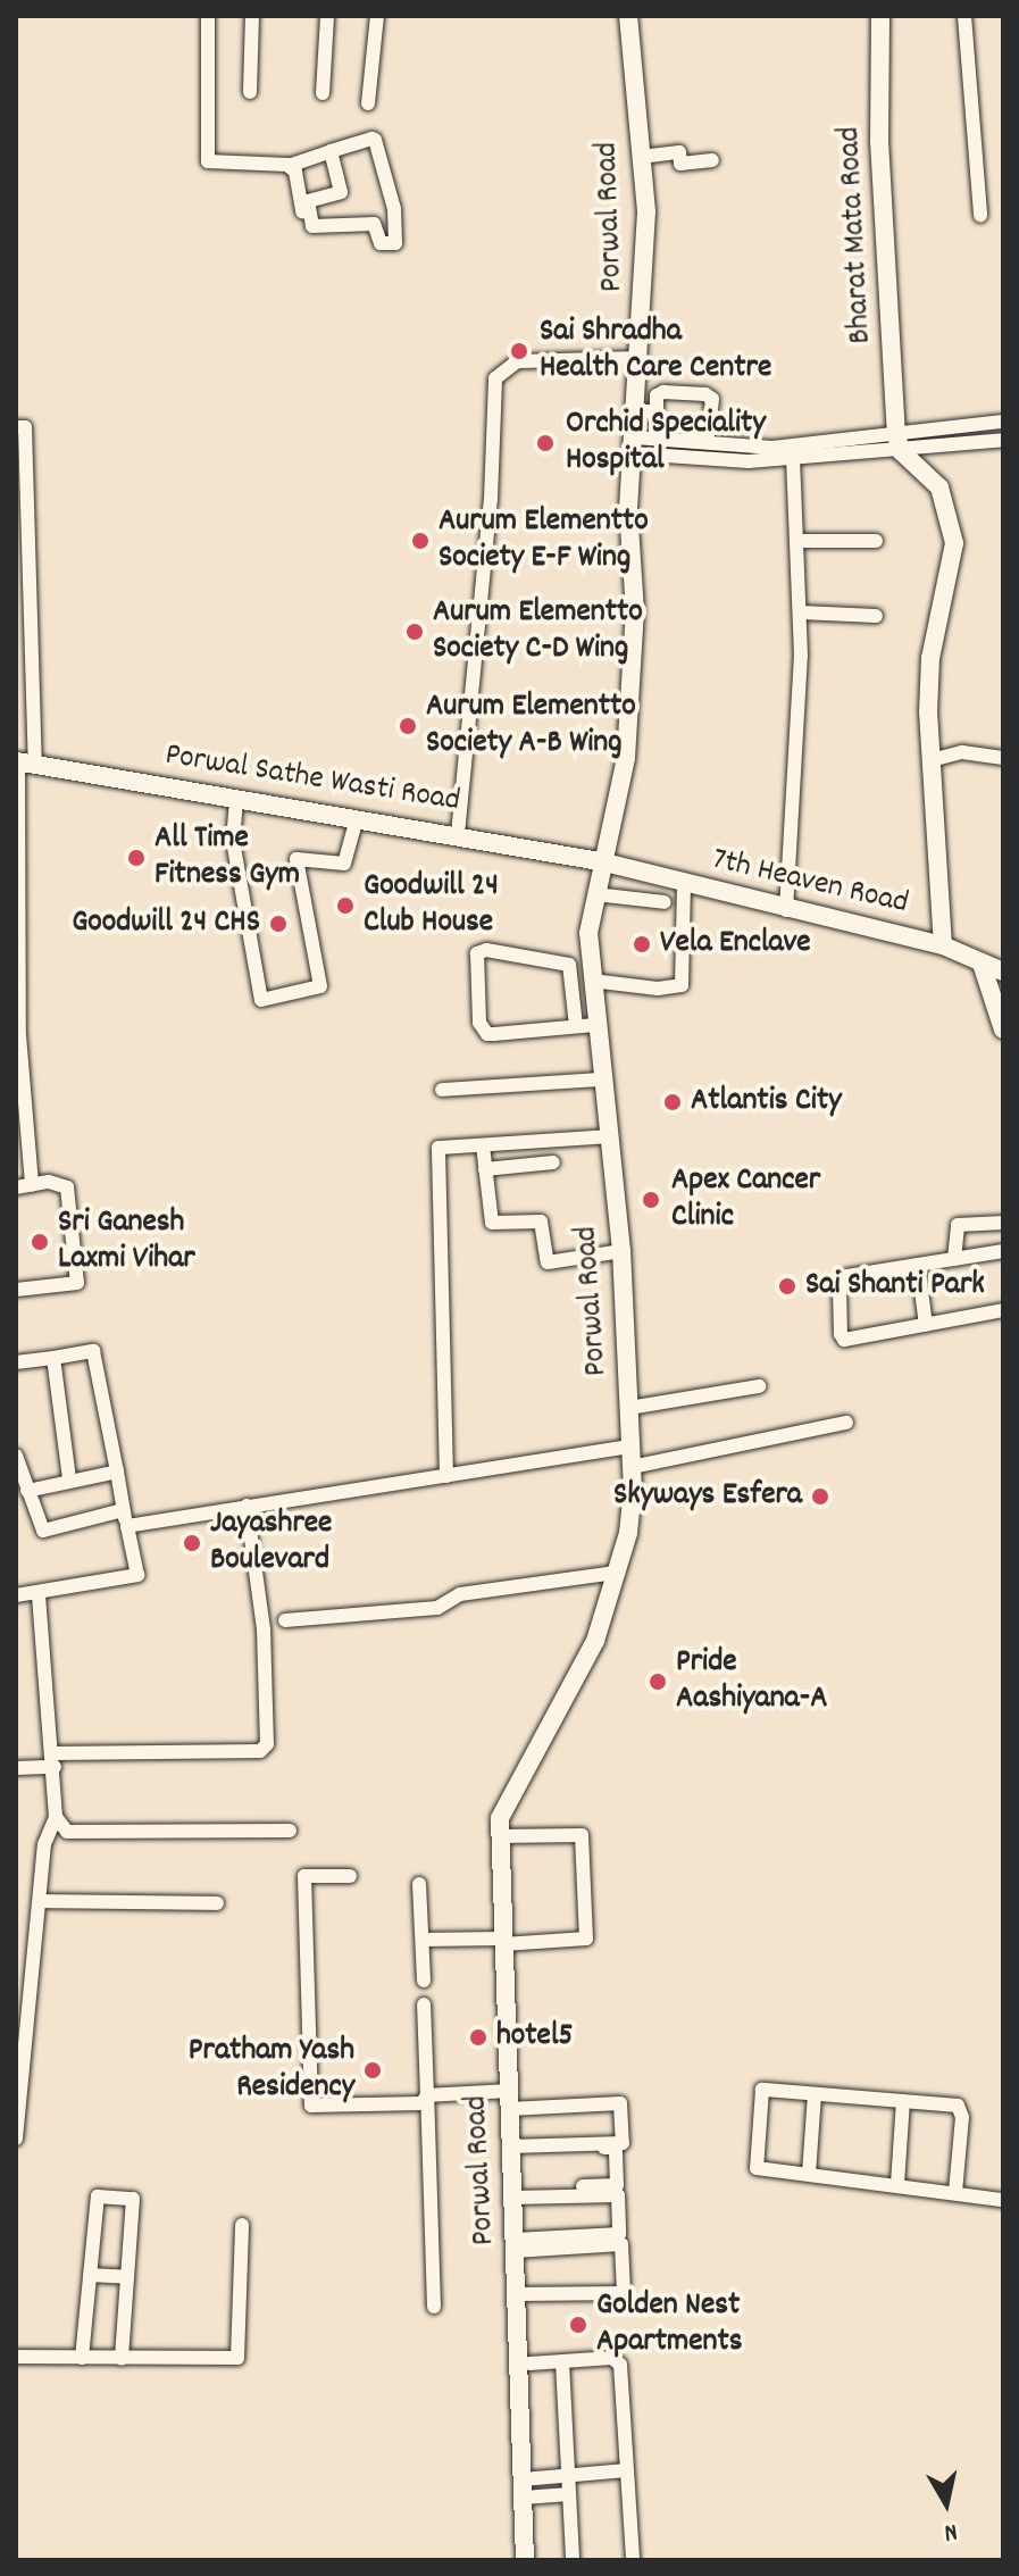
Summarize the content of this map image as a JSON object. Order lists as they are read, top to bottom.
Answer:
{
  "streets": {
    "street": [
      "Porwal Road",
      "Bharat Mata Road",
      "Porwal Sathe Wasti Road",
      "7th Heaven Road"
    ]
  },
  "crossings": [
    ["Porwal Road", "Porwal Sathe Wasti Road"],
    ["Porwal Road", "7th Heaven Road"],
    ["Porwal Sathe Wasti Road", "7th Heaven Road"]
  ],
  "places": [
    "Sai Shradha Health Care Centre",
    "Orchid Speciality Hospital",
    "Aurum Elementto Society E-F Wing",
    "Aurum Elementto Society C-D Wing",
    "Aurum Elementto Society A-B Wing",
    "All Time Fitness Gym",
    "Goodwill 24 Club House",
    "Goodwill 24 CHS",
    "Vela Enclave",
    "Atlantis City",
    "Apex Cancer Clinic",
    "Sri Ganesh Laxmi Vihar",
    "Sai Shanti Park",
    "Skyways Esfera",
    "Jayashree Boulevard",
    "Pride Aashiyana-A",
    "hotel5",
    "Pratham Yash Residency",
    "Golden Nest Apartments"
  ],
  "north": "bottom"
}
